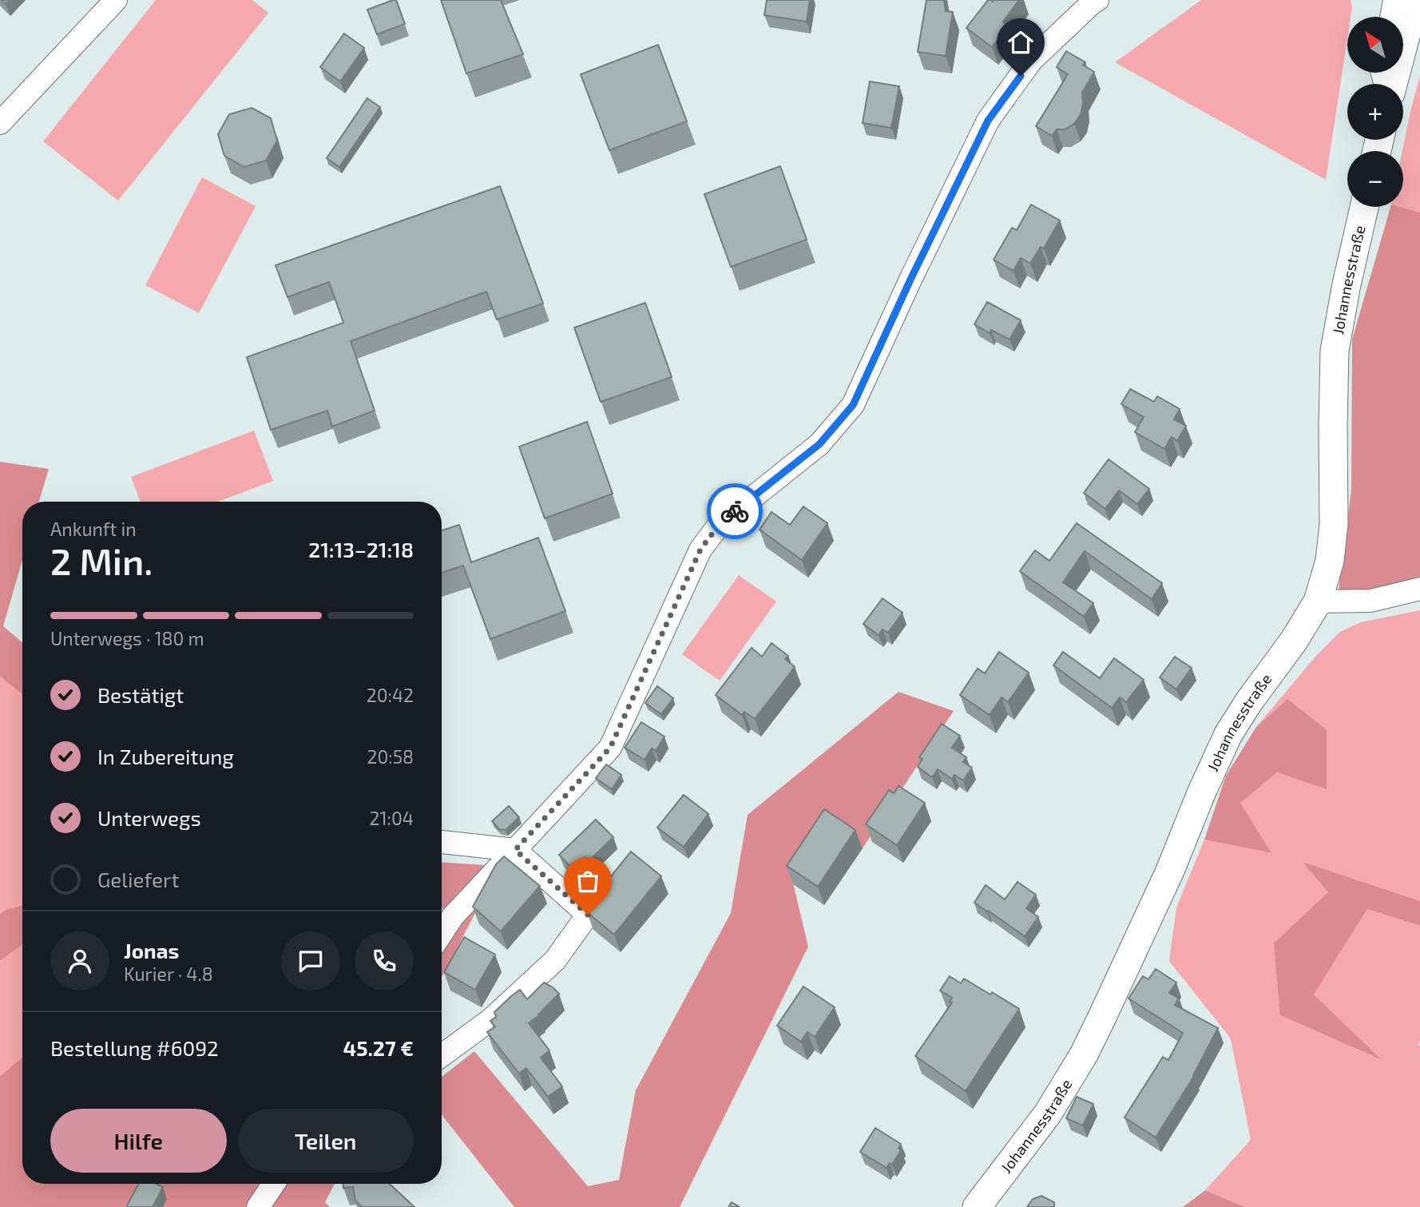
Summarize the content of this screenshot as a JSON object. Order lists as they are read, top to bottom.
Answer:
{
  "streets": {
    "main road": ["Johannesstraße"]
  },
  "north": "top left",
  "page": {
    "map_buttons": ["+", "−"],
    "heading": ["2 Min.", "Ankunft in", "21:13–21:18"],
    "panel": [
      "Jonas",
      "Kurier · 4.8",
      "Bestellung #6092",
      "45.27 €"
    ],
    "bar": "Unterwegs · 180 m",
    "list": [
      ["Bestätigt", "20:42"],
      ["In Zubereitung", "20:58"],
      ["Unterwegs", "21:04"],
      "Geliefert"
    ],
    "buttons": ["Hilfe", "Teilen"]
  }
}
